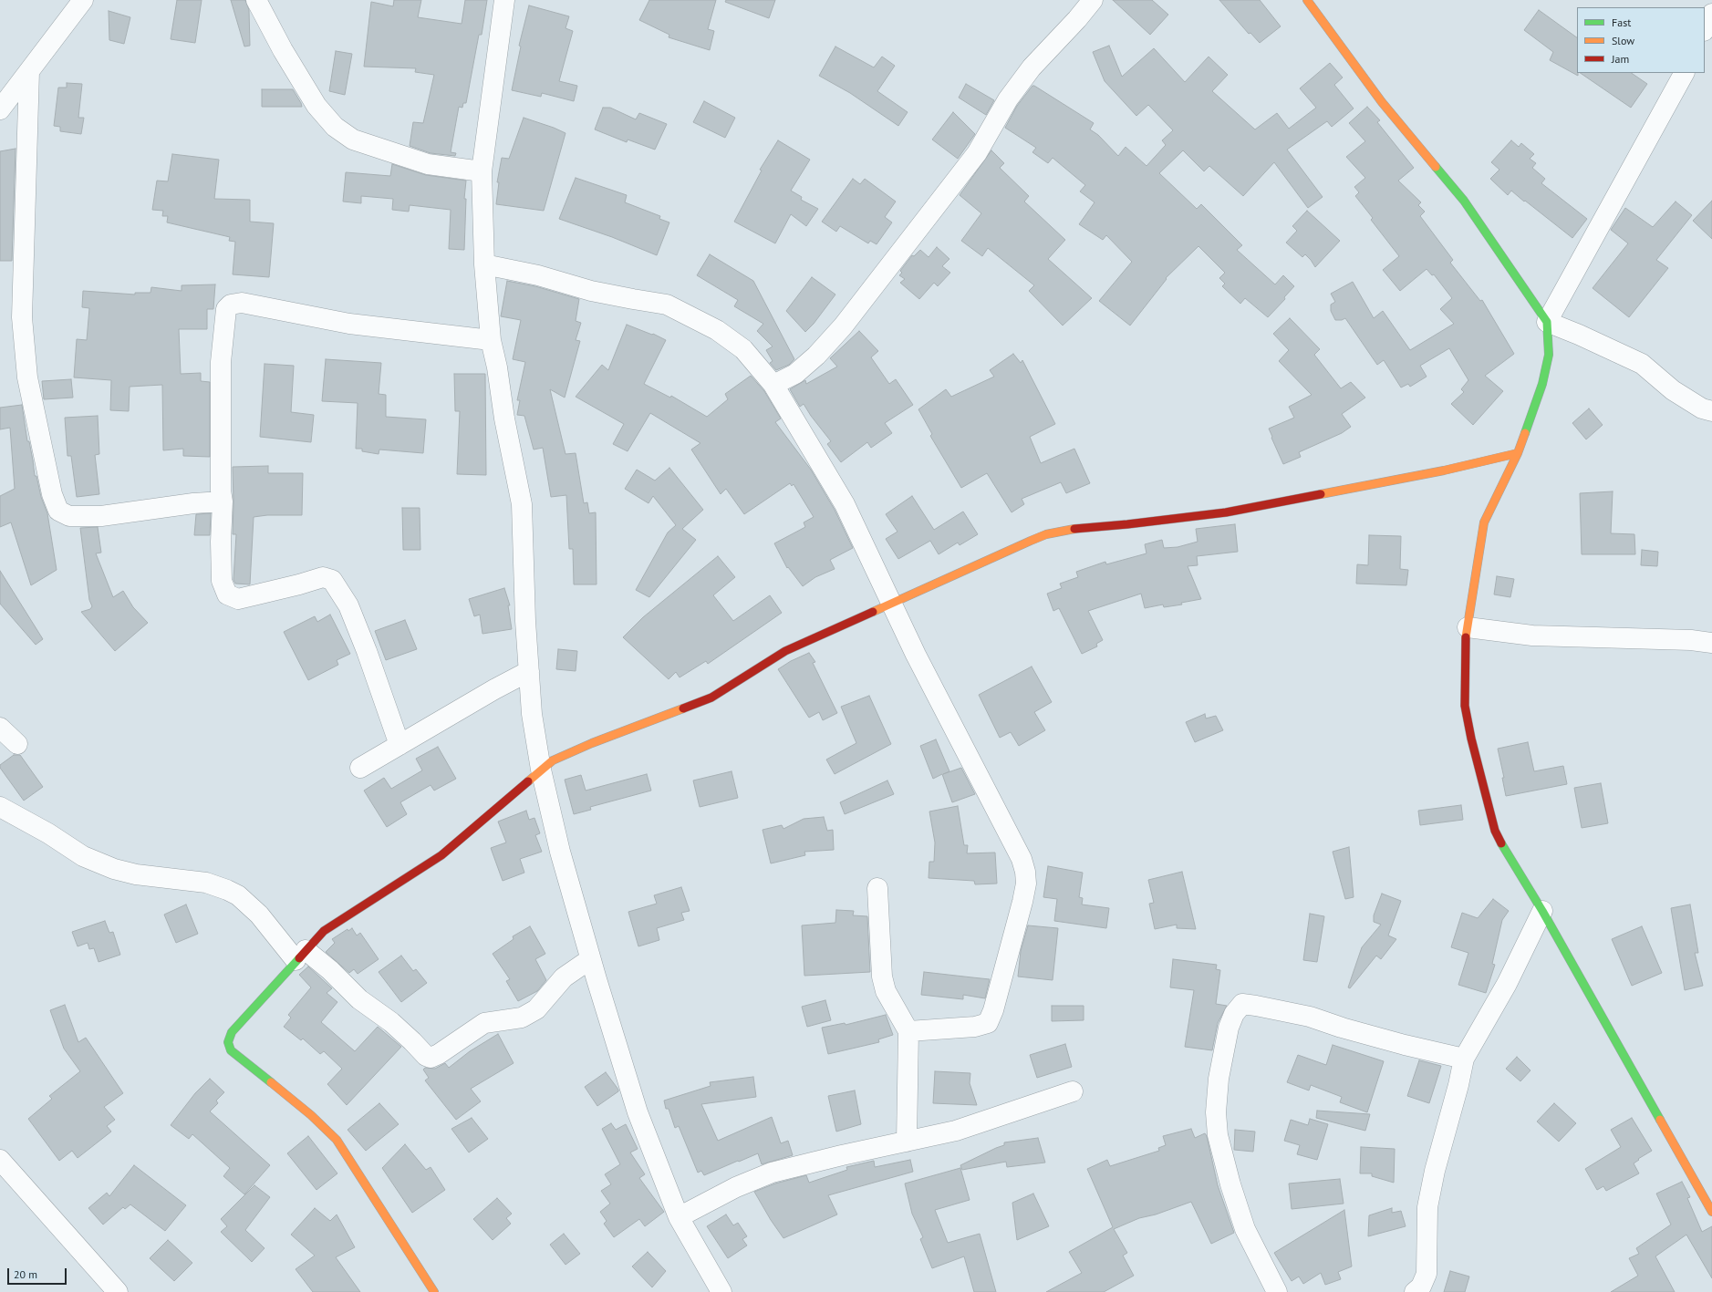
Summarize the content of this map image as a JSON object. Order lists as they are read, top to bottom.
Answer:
{
  "legend": ["Fast", "Slow", "Jam"],
  "scale_bar": "20 m"
}
